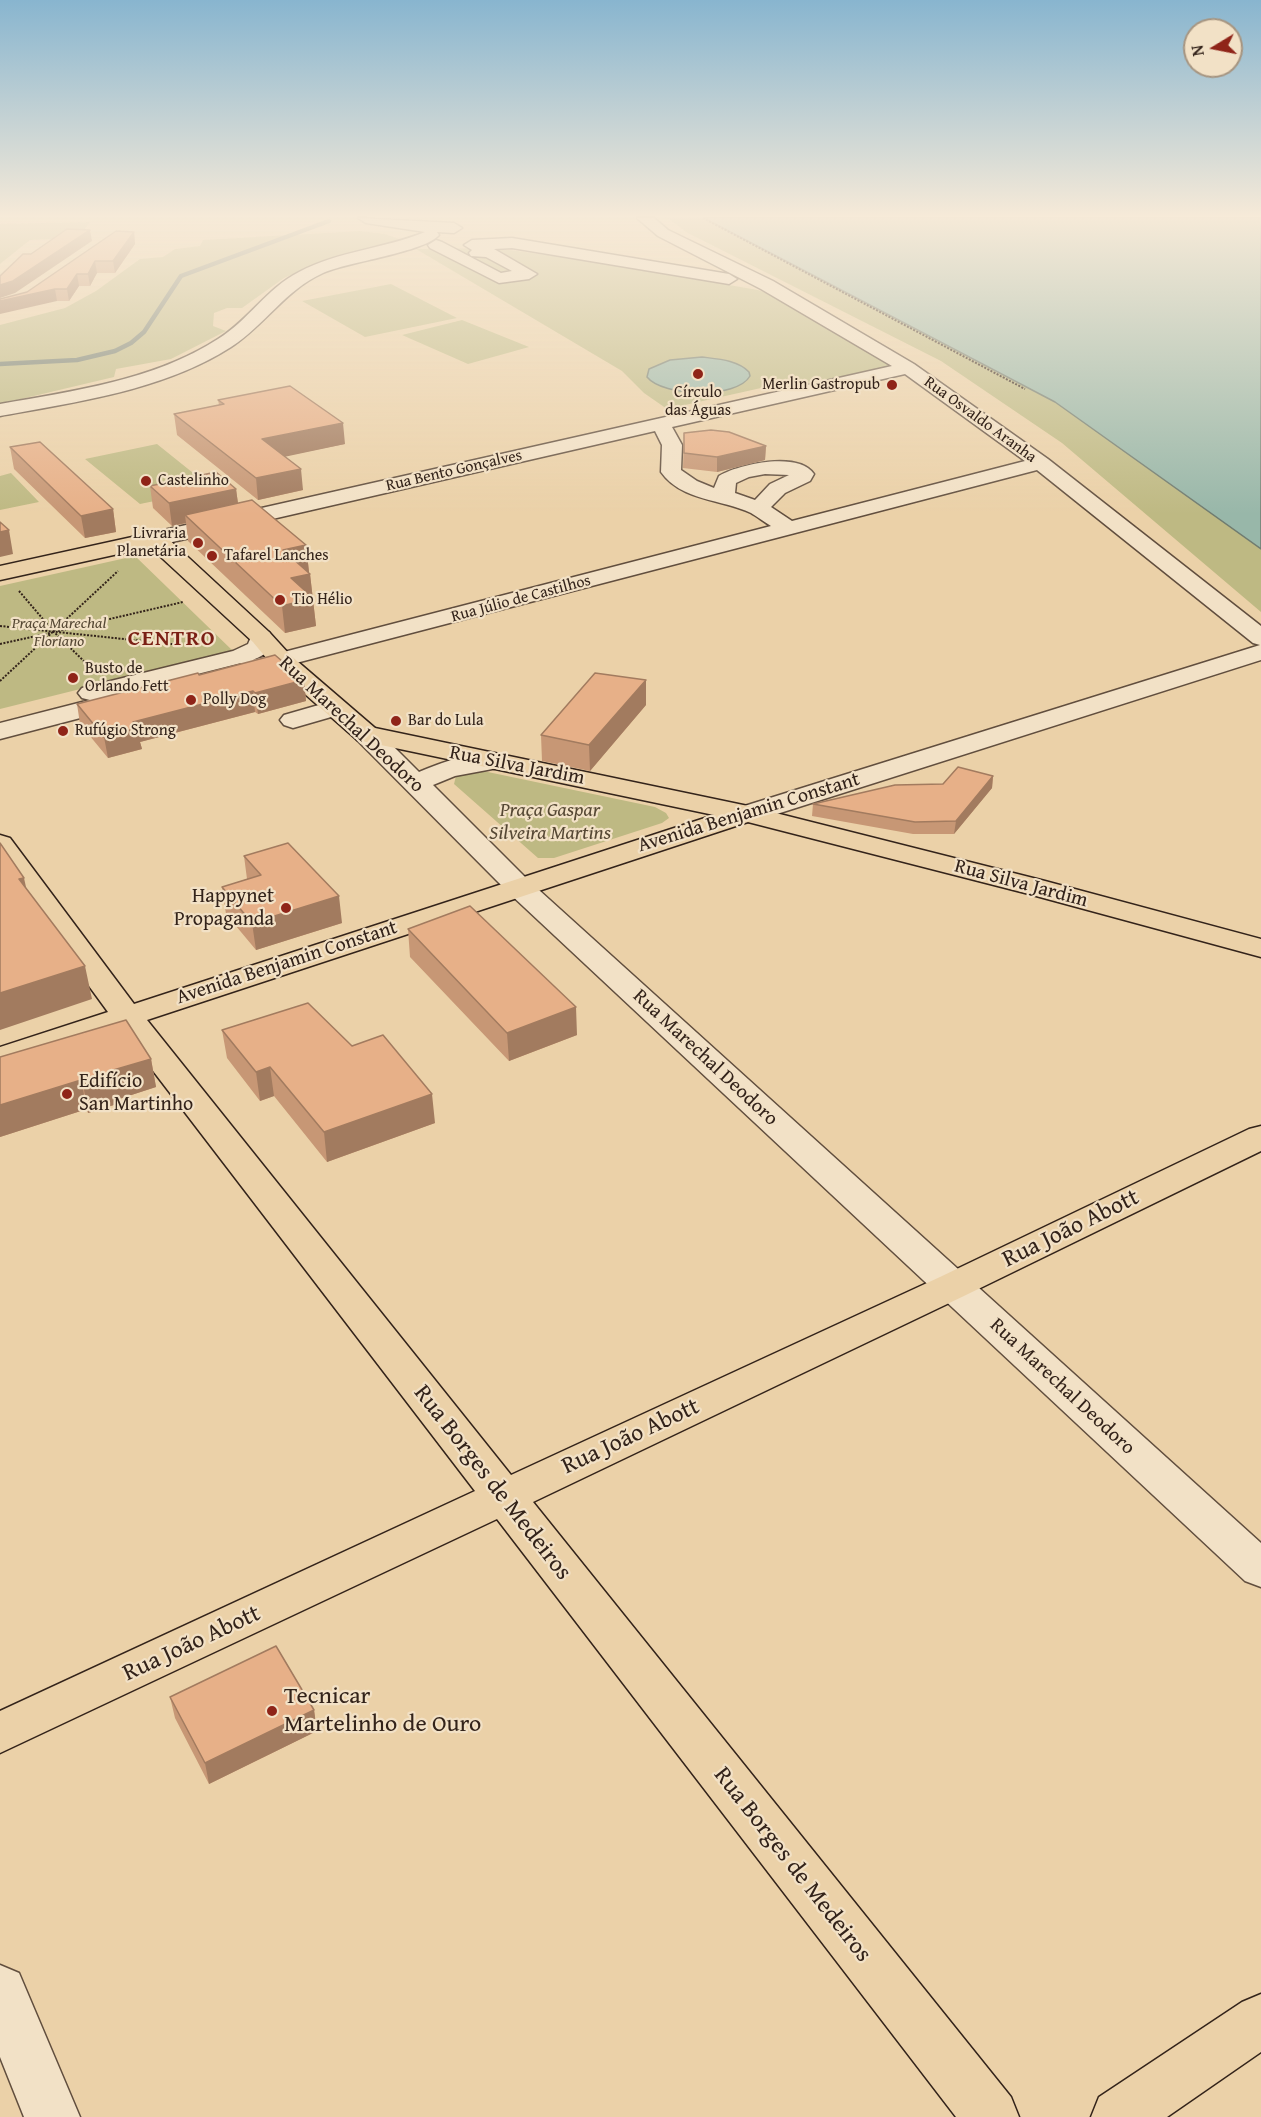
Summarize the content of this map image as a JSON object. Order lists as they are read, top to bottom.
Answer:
{
  "streets": {
    "main road": [
      "Rua Bento Gonçalves",
      "Rua Marechal Deodoro",
      "Rua Silva Jardim",
      "Avenida Benjamin Constant",
      "Rua João Abott",
      "Rua Borges de Medeiros"
    ],
    "street": ["Rua Osvaldo Aranha", "Rua Júlio de Castilhos"]
  },
  "crossings": [
    ["Rua Osvaldo Aranha", "Rua Bento Gonçalves"],
    ["Rua Osvaldo Aranha", "Rua Júlio de Castilhos"],
    ["Rua Bento Gonçalves", "Rua Marechal Deodoro"],
    ["Rua Júlio de Castilhos", "Rua Marechal Deodoro"],
    ["Rua Marechal Deodoro", "Rua Silva Jardim"],
    ["Rua Marechal Deodoro", "Avenida Benjamin Constant"],
    ["Rua Marechal Deodoro", "Rua João Abott"],
    ["Rua Silva Jardim", "Avenida Benjamin Constant"],
    ["Avenida Benjamin Constant", "Rua Borges de Medeiros"],
    ["Rua João Abott", "Rua Borges de Medeiros"]
  ],
  "districts": ["CENTRO"],
  "parks": ["Praça Marechal Floriano", "Praça Gaspar Silveira Martins"],
  "places": [
    "Círculo das Águas",
    "Merlin Gastropub",
    "Castelinho",
    "Livraria Planetária",
    "Tafarel Lanches",
    "Tio Hélio",
    "Busto de Orlando Fett",
    "Polly Dog",
    "Bar do Lula",
    "Rufúgio Strong",
    "Happynet Propaganda",
    "Edifício San Martinho",
    "Tecnicar Martelinho de Ouro"
  ],
  "north": "left"
}
